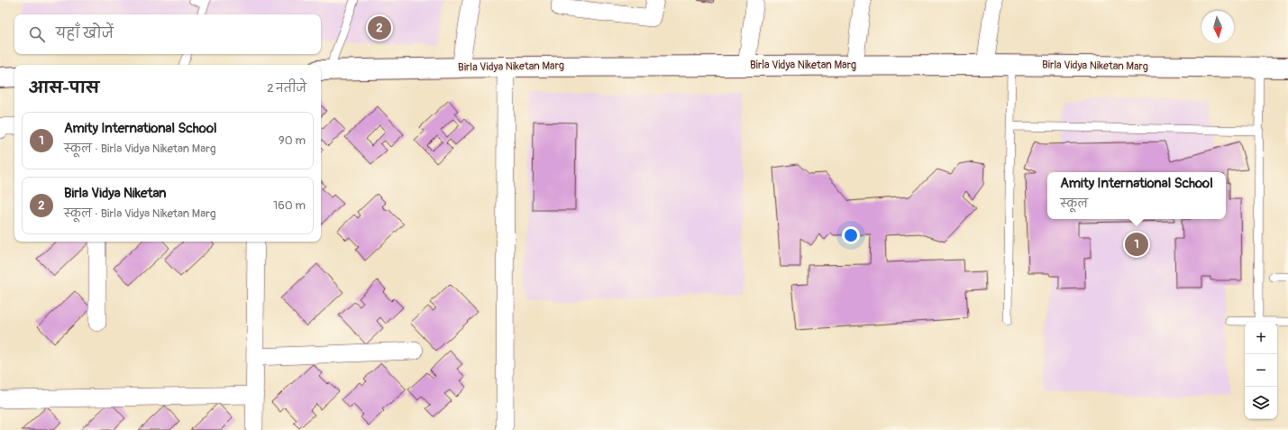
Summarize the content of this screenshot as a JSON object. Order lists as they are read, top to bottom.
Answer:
{
  "streets": {
    "street": ["Birla Vidya Niketan Marg"]
  },
  "north": "bottom",
  "page": {
    "pins": ["2", "1"],
    "search": "यहाँ खोजें",
    "heading": ["आस-पास", "2 नतीजे"],
    "list": [
      {
        "mark": "1",
        "name": "Amity International School",
        "note": "स्कूल · Birla Vidya Niketan Marg",
        "value": "90 m"
      },
      {
        "mark": "2",
        "name": "Birla Vidya Niketan",
        "note": "स्कूल · Birla Vidya Niketan Marg",
        "value": "160 m"
      }
    ],
    "popup": ["Amity International School", "स्कूल"],
    "map_buttons": ["+", "−"]
  }
}
